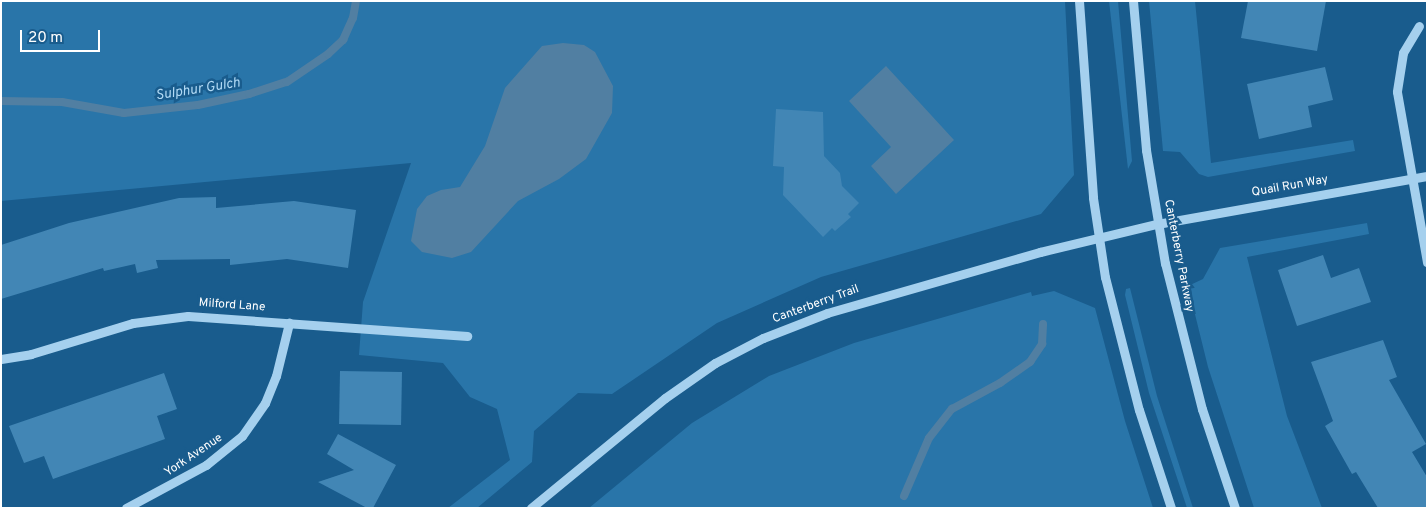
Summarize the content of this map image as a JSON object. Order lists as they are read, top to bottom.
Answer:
{
  "streets": {
    "street": [
      "Quail Run Way",
      "Canterberry Parkway",
      "Canterberry Trail",
      "Milford Lane",
      "York Avenue"
    ]
  },
  "crossings": [
    ["Quail Run Way", "Canterberry Parkway"],
    ["Quail Run Way", "Canterberry Trail"],
    ["Canterberry Parkway", "Canterberry Trail"],
    ["Milford Lane", "York Avenue"]
  ],
  "water": ["Sulphur Gulch"],
  "scale_bar": "20 m"
}
